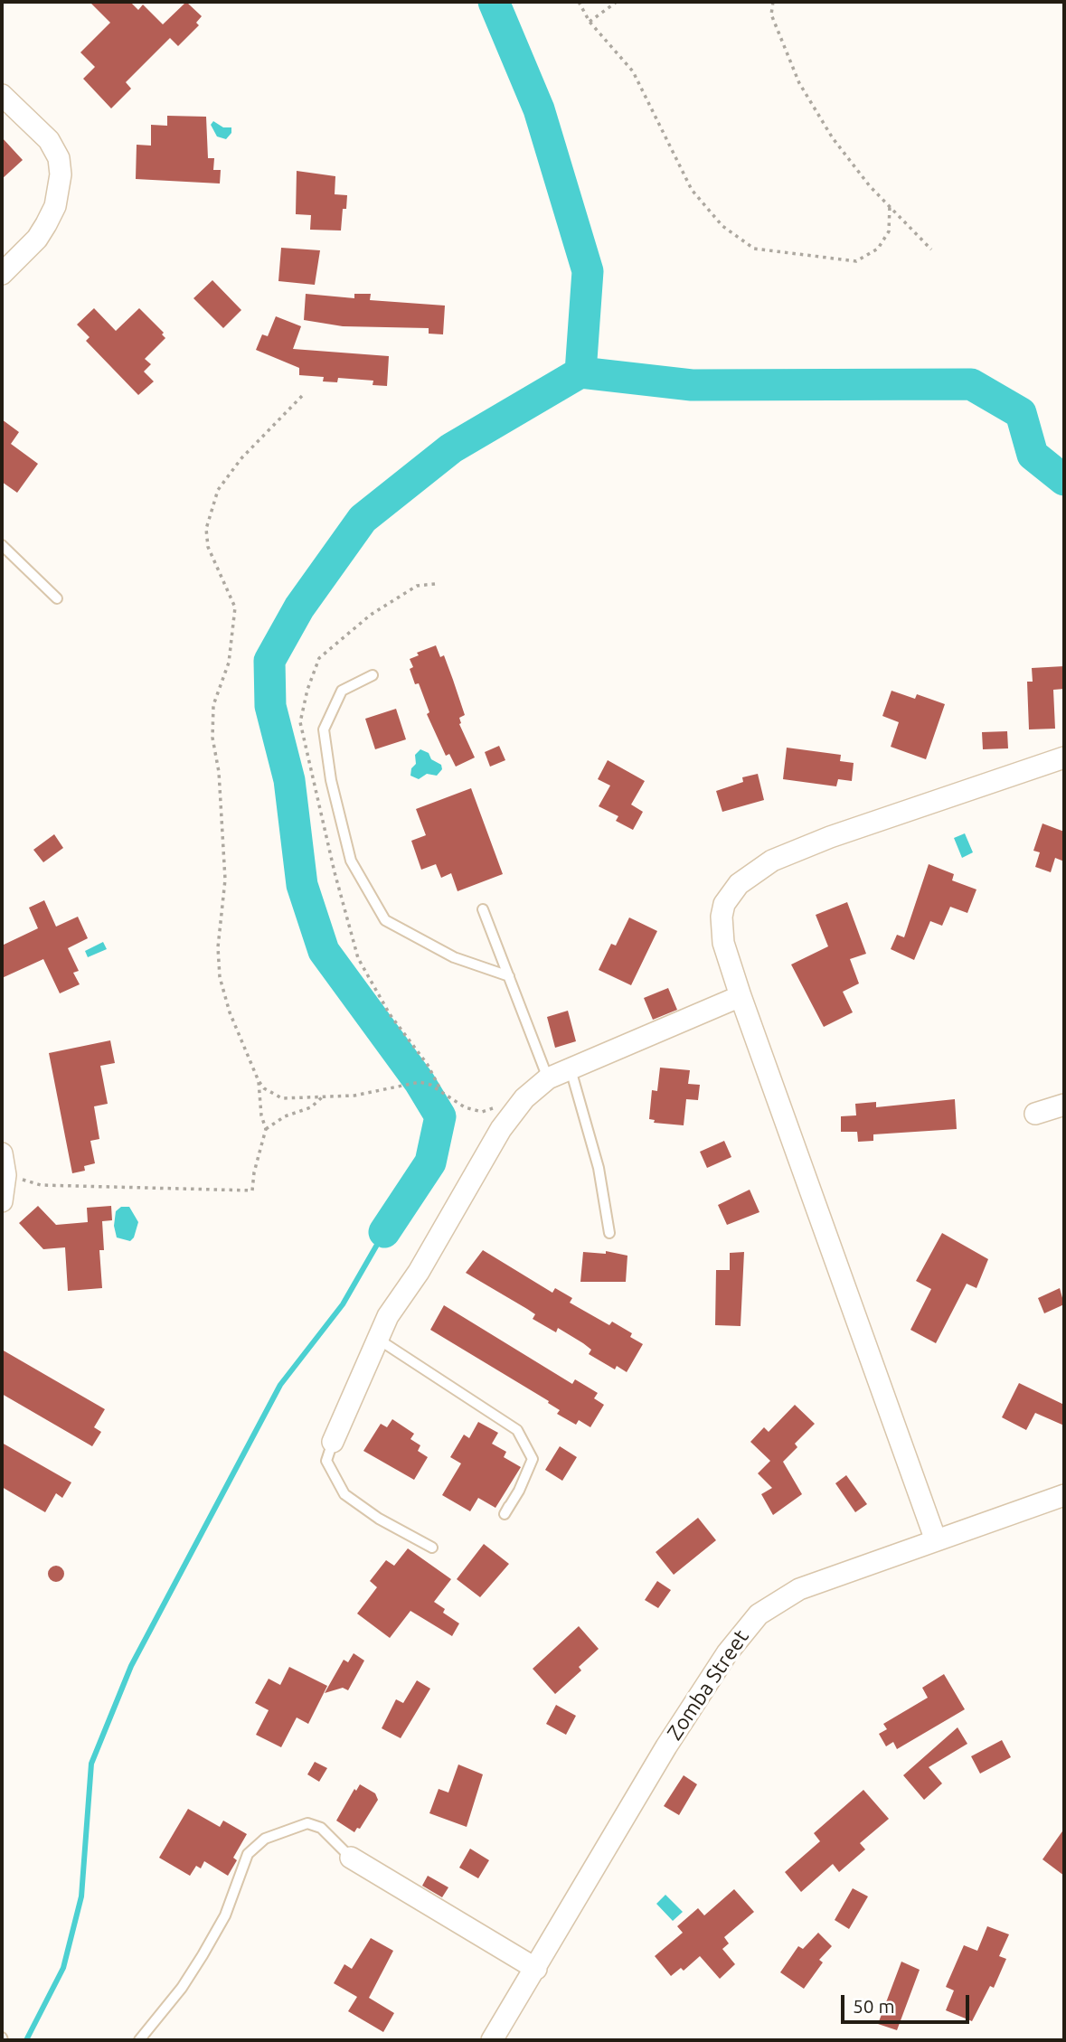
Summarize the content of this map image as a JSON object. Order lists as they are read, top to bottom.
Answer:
{
  "streets": {
    "street": ["Zomba Street"]
  },
  "scale_bar": "50 m"
}
